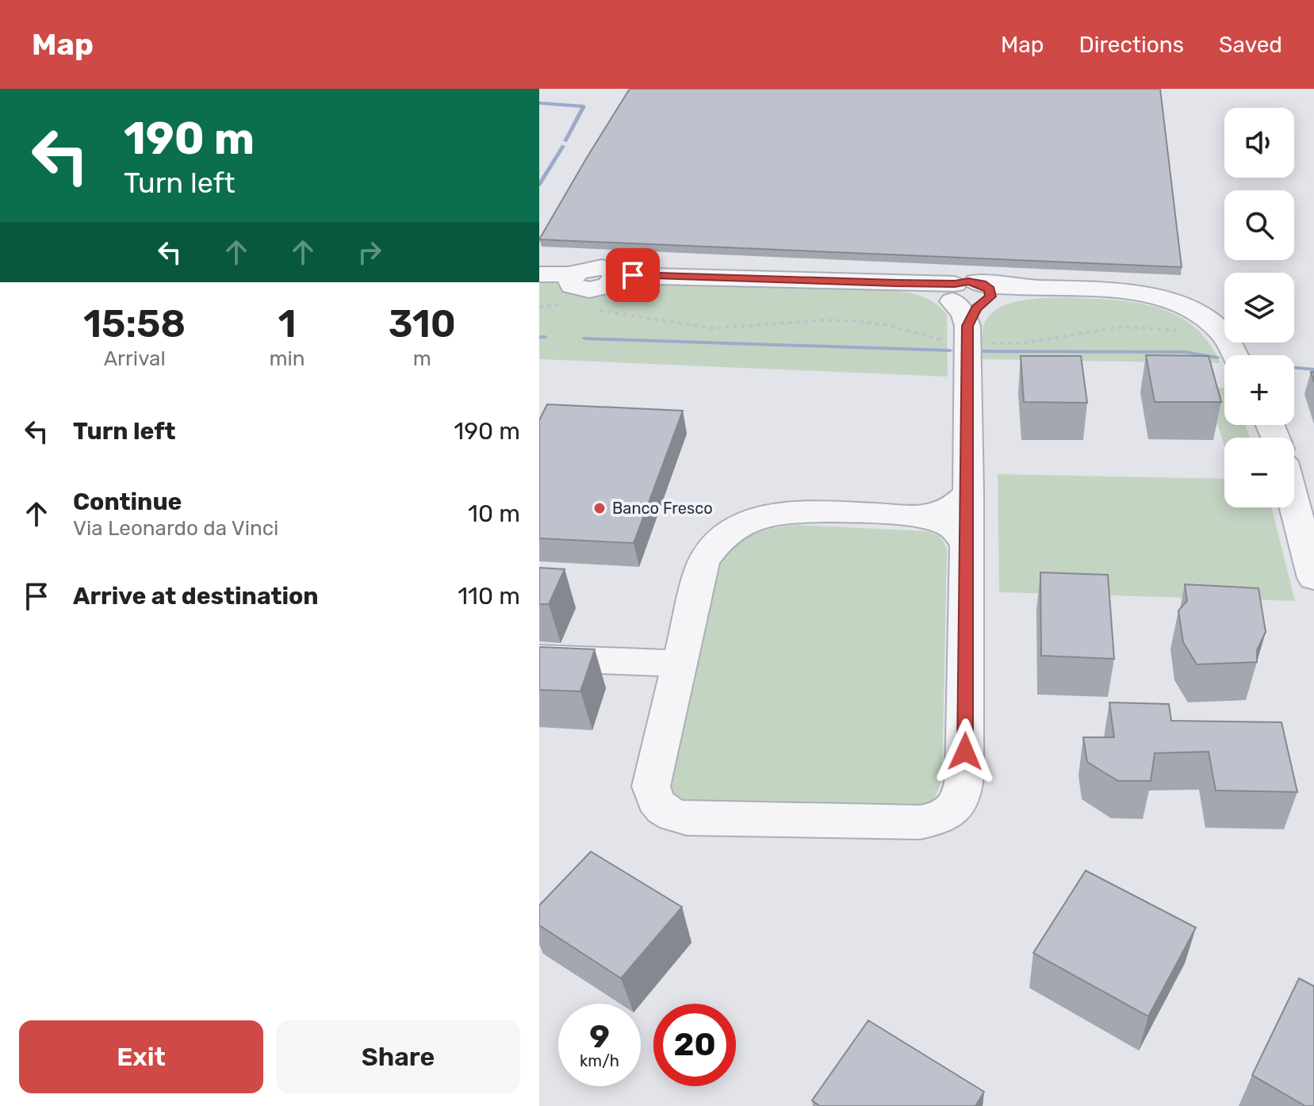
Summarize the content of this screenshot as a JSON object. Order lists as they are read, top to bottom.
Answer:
{
  "places": ["Banco Fresco"],
  "page": {
    "header": "Map",
    "nav": ["Map", "Directions", "Saved"],
    "turn": ["190 m", "Turn left"],
    "map_buttons": ["+", "−"],
    "eta": [
      "15:58",
      "Arrival",
      "1",
      "min",
      "310",
      "m"
    ],
    "list": [
      {
        "name": "Turn left",
        "value": "190 m"
      },
      {
        "name": "Continue",
        "note": "Via Leonardo da Vinci",
        "value": "10 m"
      },
      {
        "name": "Arrive at destination",
        "value": "110 m"
      }
    ],
    "speed": "9 km/h",
    "limit": "20",
    "buttons": ["Exit", "Share"]
  }
}
